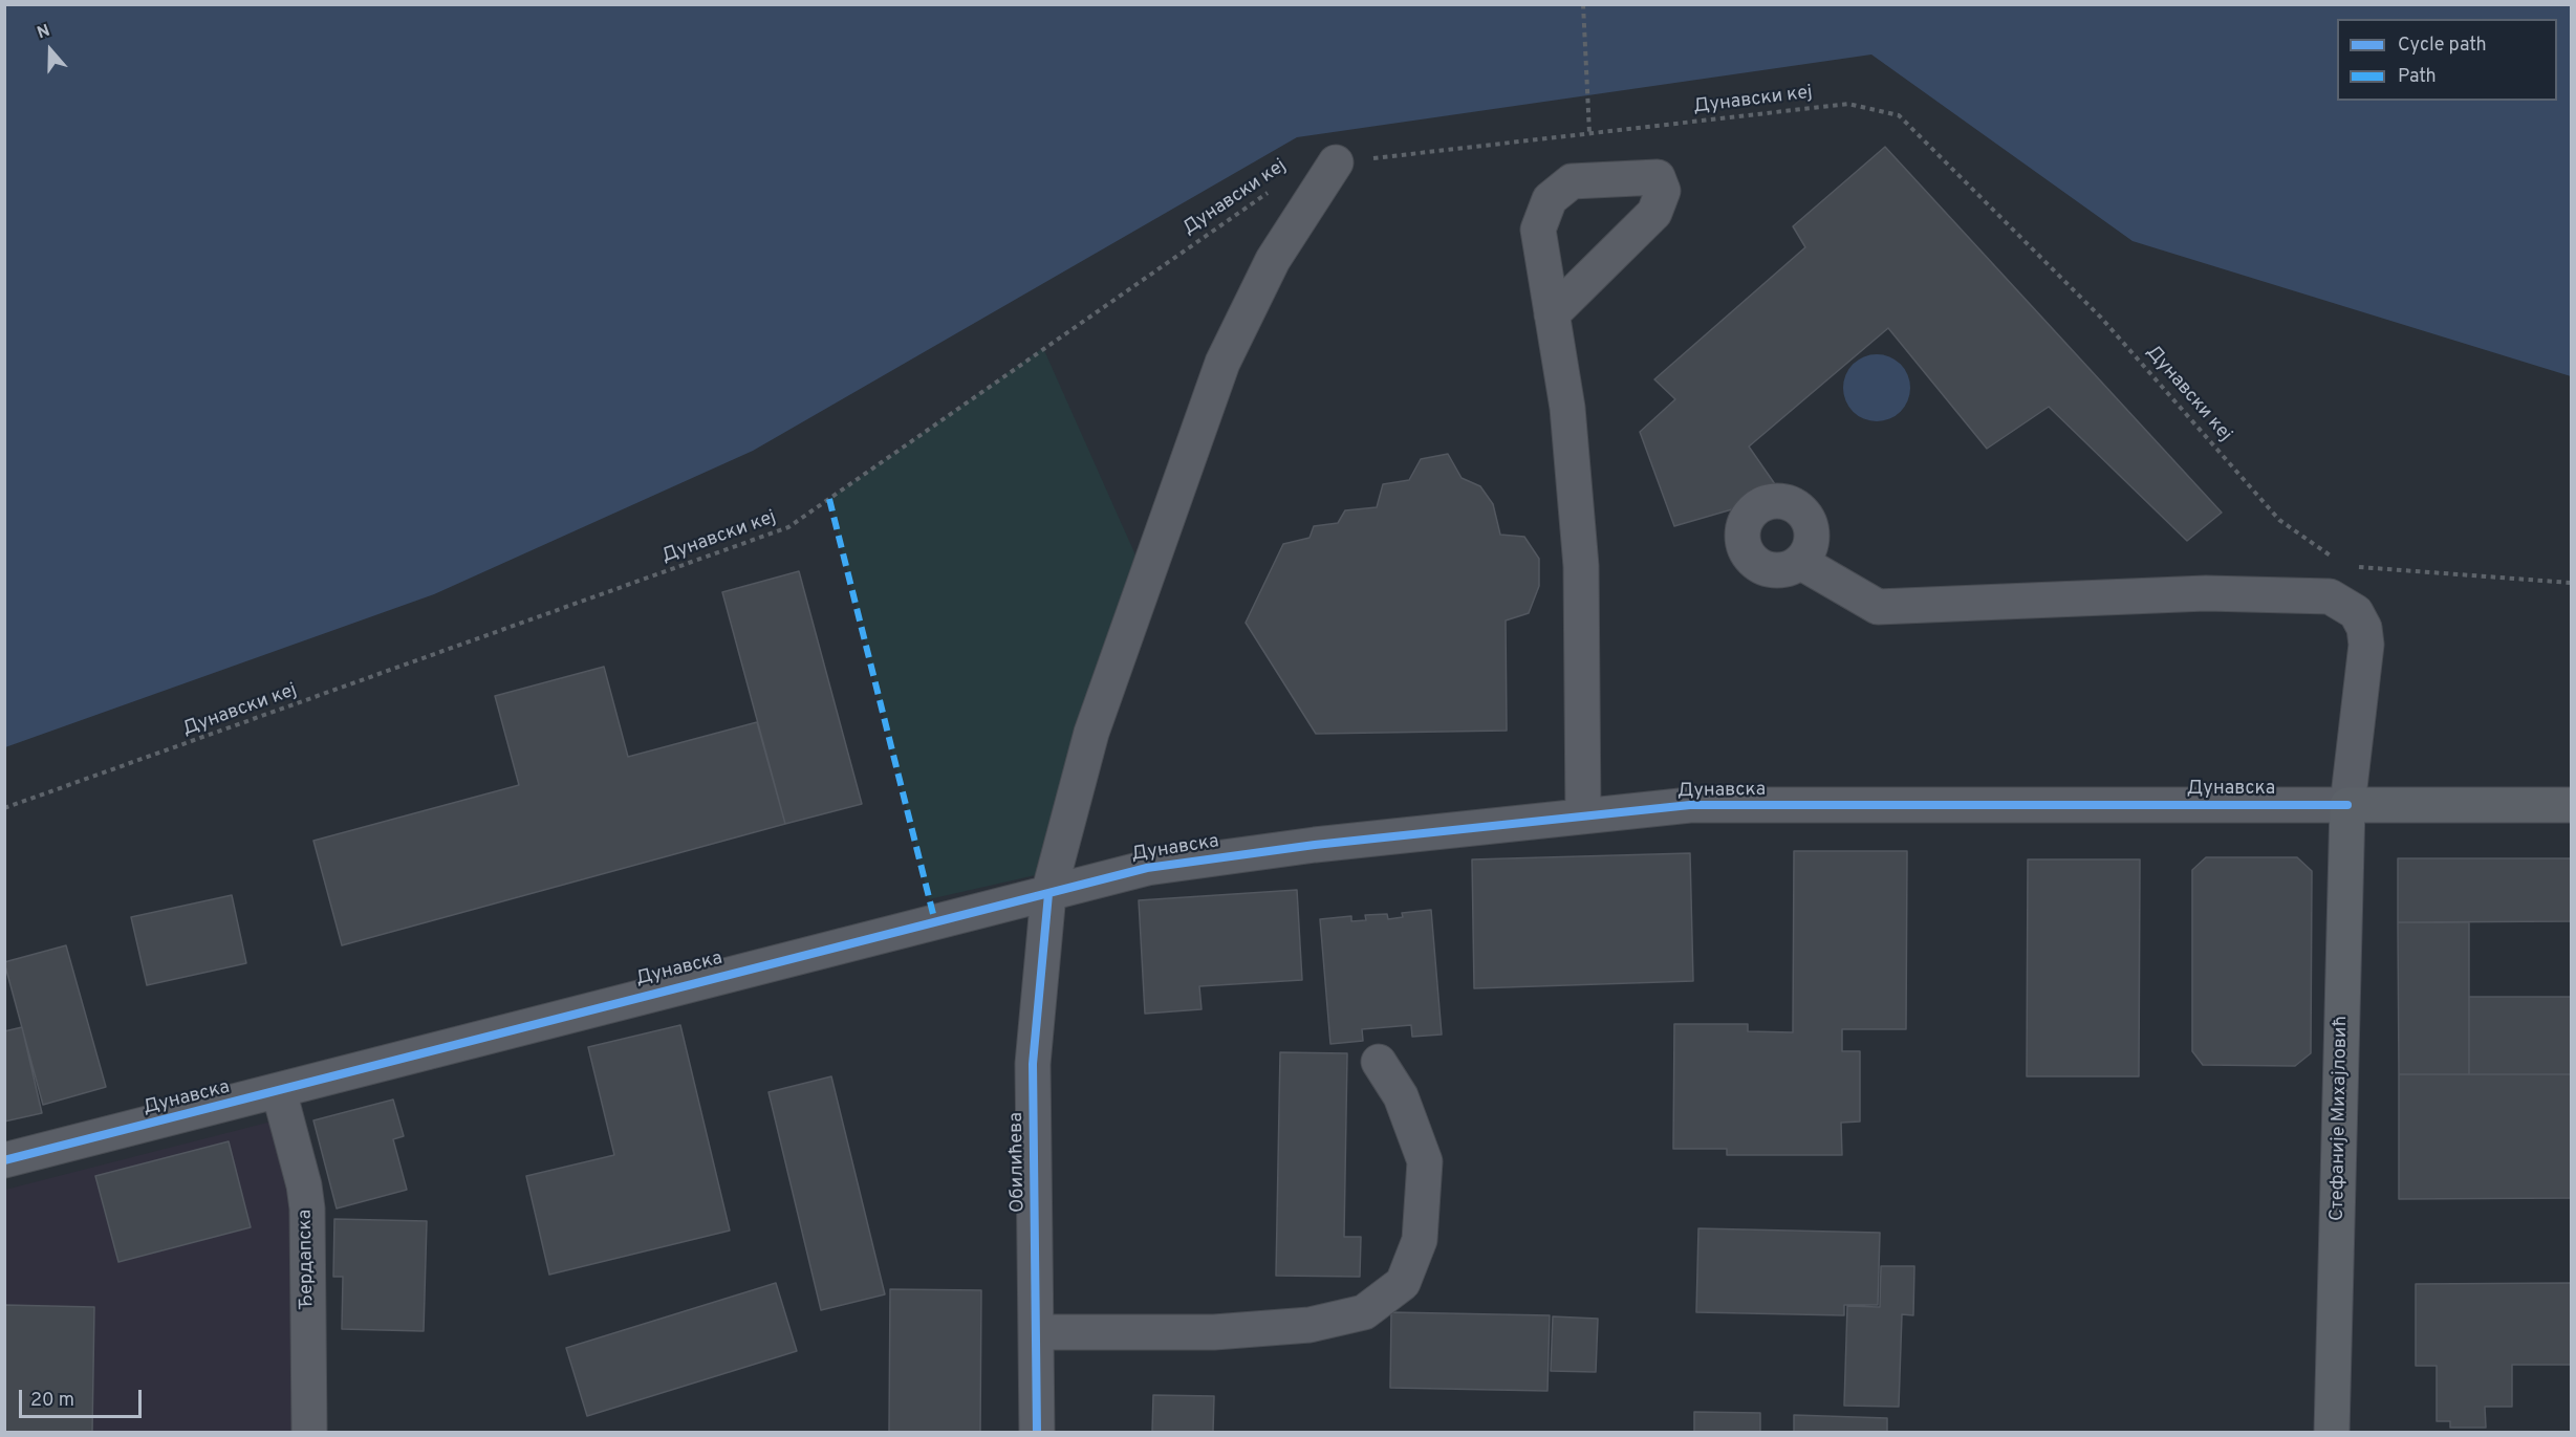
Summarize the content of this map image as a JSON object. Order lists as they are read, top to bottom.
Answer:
{
  "streets": {
    "main road": ["Дунавска", "Стефаније Михајловић"],
    "street": ["Обилићева", "Ђердапска"],
    "path": ["Дунавски кеј"]
  },
  "crossings": [
    ["Дунавски кеј", "Обилићева"],
    ["Дунавска", "Стефаније Михајловић"],
    ["Дунавска", "Обилићева"],
    ["Дунавска", "Ђердапска"]
  ],
  "legend": ["Cycle path", "Path"],
  "scale_bar": "20 m",
  "north": "top"
}
